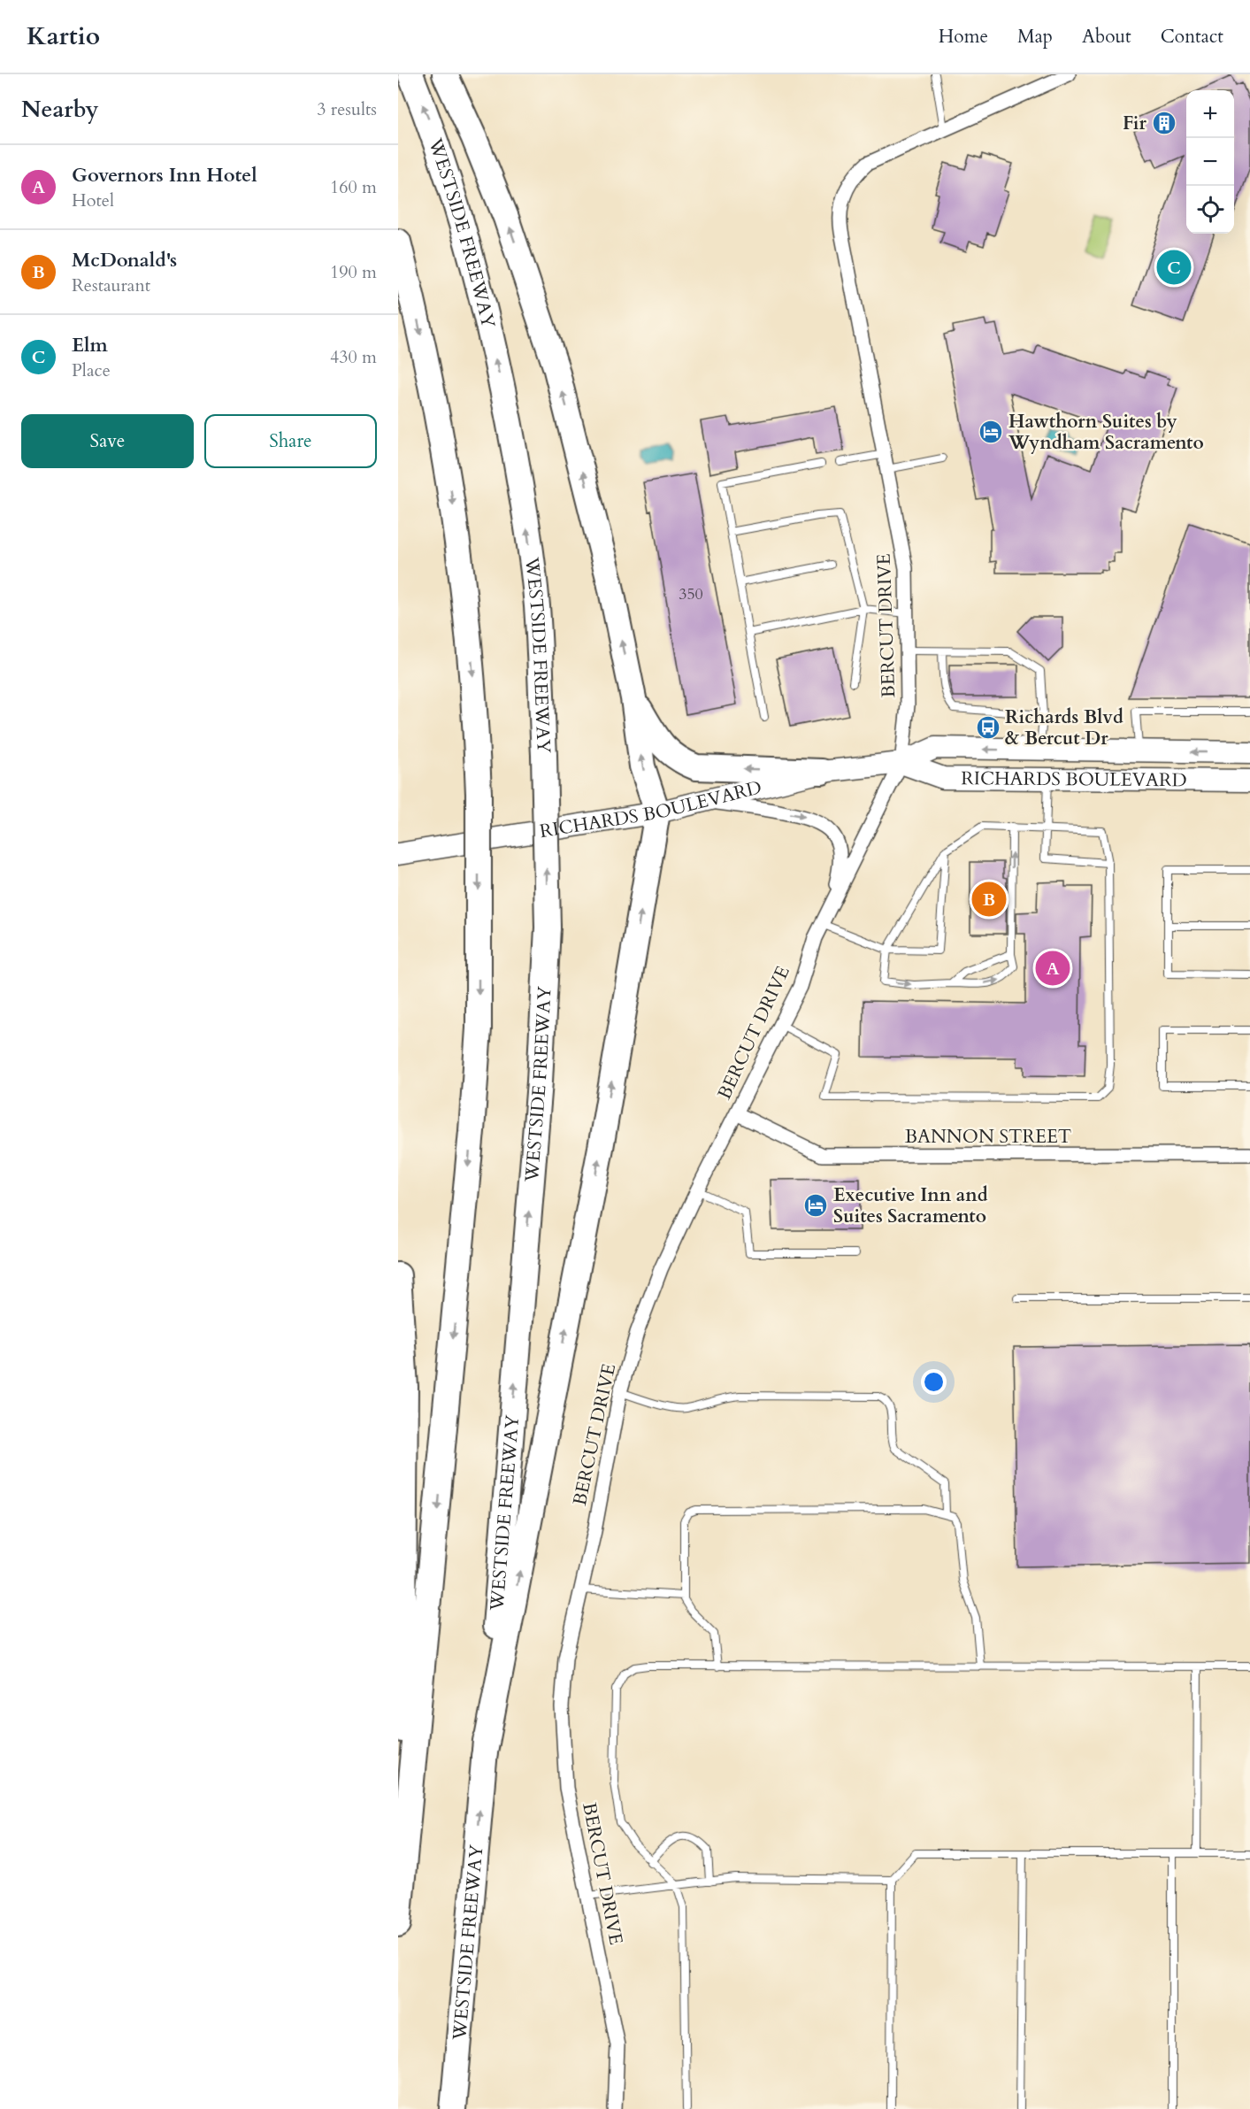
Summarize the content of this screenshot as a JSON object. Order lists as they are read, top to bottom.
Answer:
{
  "streets": {
    "highway": ["WESTSIDE FREEWAY"],
    "main road": ["RICHARDS BOULEVARD"],
    "street": ["BERCUT DRIVE", "BANNON STREET"]
  },
  "crossings": [
    ["BERCUT DRIVE", "RICHARDS BOULEVARD"],
    ["BERCUT DRIVE", "BANNON STREET"]
  ],
  "places": {
    "building": ["Fir"],
    "hotel": ["Hawthorn Suites by Wyndham Sacramento", "Executive Inn and Suites Sacramento"],
    "bus stop": ["Richards Blvd & Bercut Dr"]
  },
  "house_numbers": ["350"],
  "page": {
    "header": "Kartio",
    "nav": [
      "Home",
      "Map",
      "About",
      "Contact"
    ],
    "heading": ["Nearby", "3 results"],
    "map_buttons": ["+", "−"],
    "list": [
      {
        "mark": "A",
        "name": "Governors Inn Hotel",
        "note": "Hotel",
        "value": "160 m"
      },
      {
        "mark": "B",
        "name": "McDonald's",
        "note": "Restaurant",
        "value": "190 m"
      },
      {
        "mark": "C",
        "name": "Elm",
        "note": "Place",
        "value": "430 m"
      }
    ],
    "pins": ["C", "B", "A"],
    "buttons": ["Save", "Share"]
  }
}
